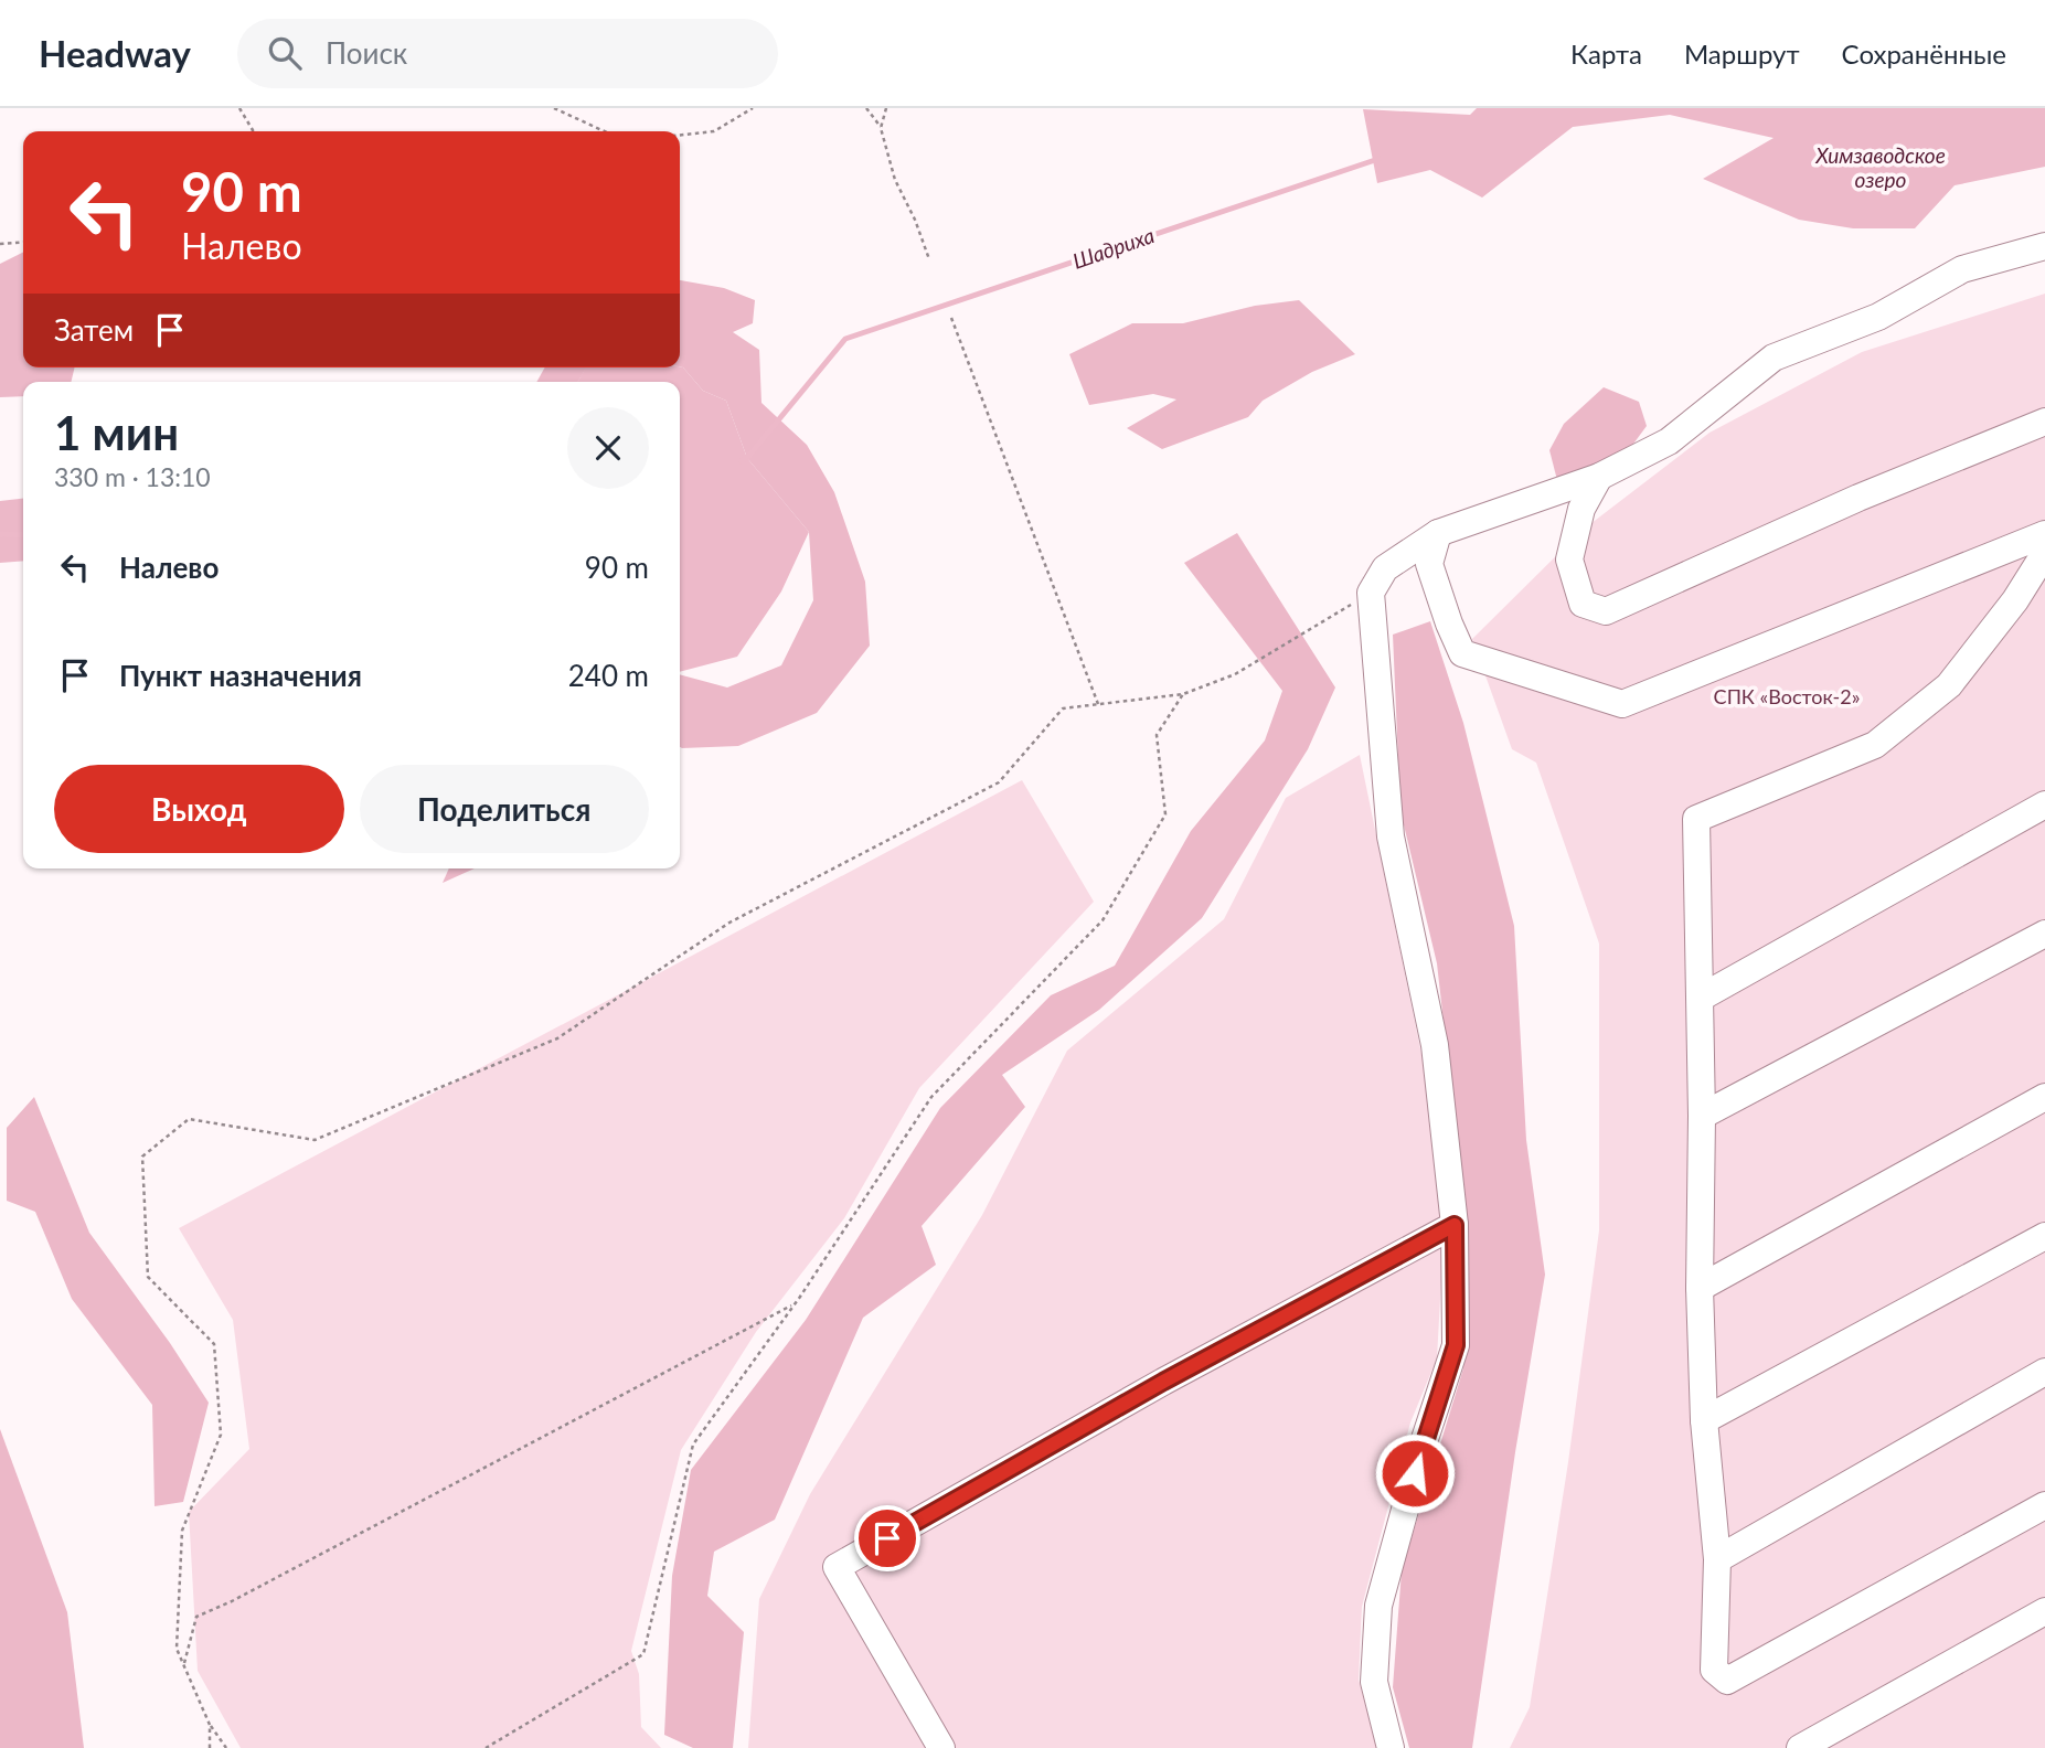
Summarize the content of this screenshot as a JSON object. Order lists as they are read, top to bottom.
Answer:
{
  "water": ["Химзаводское озеро", "Шадриха"],
  "parks": ["СПК «Восток-2»"],
  "page": {
    "header": "Headway",
    "search": "Поиск",
    "nav": ["Карта", "Маршрут", "Сохранённые"],
    "turn": ["90 m", "Налево"],
    "then": "Затем",
    "heading": ["1 мин", "330 m · 13:10"],
    "list": [
      {
        "name": "Налево",
        "value": "90 m"
      },
      {
        "name": "Пункт назначения",
        "value": "240 m"
      }
    ],
    "buttons": ["Выход", "Поделиться"]
  }
}
